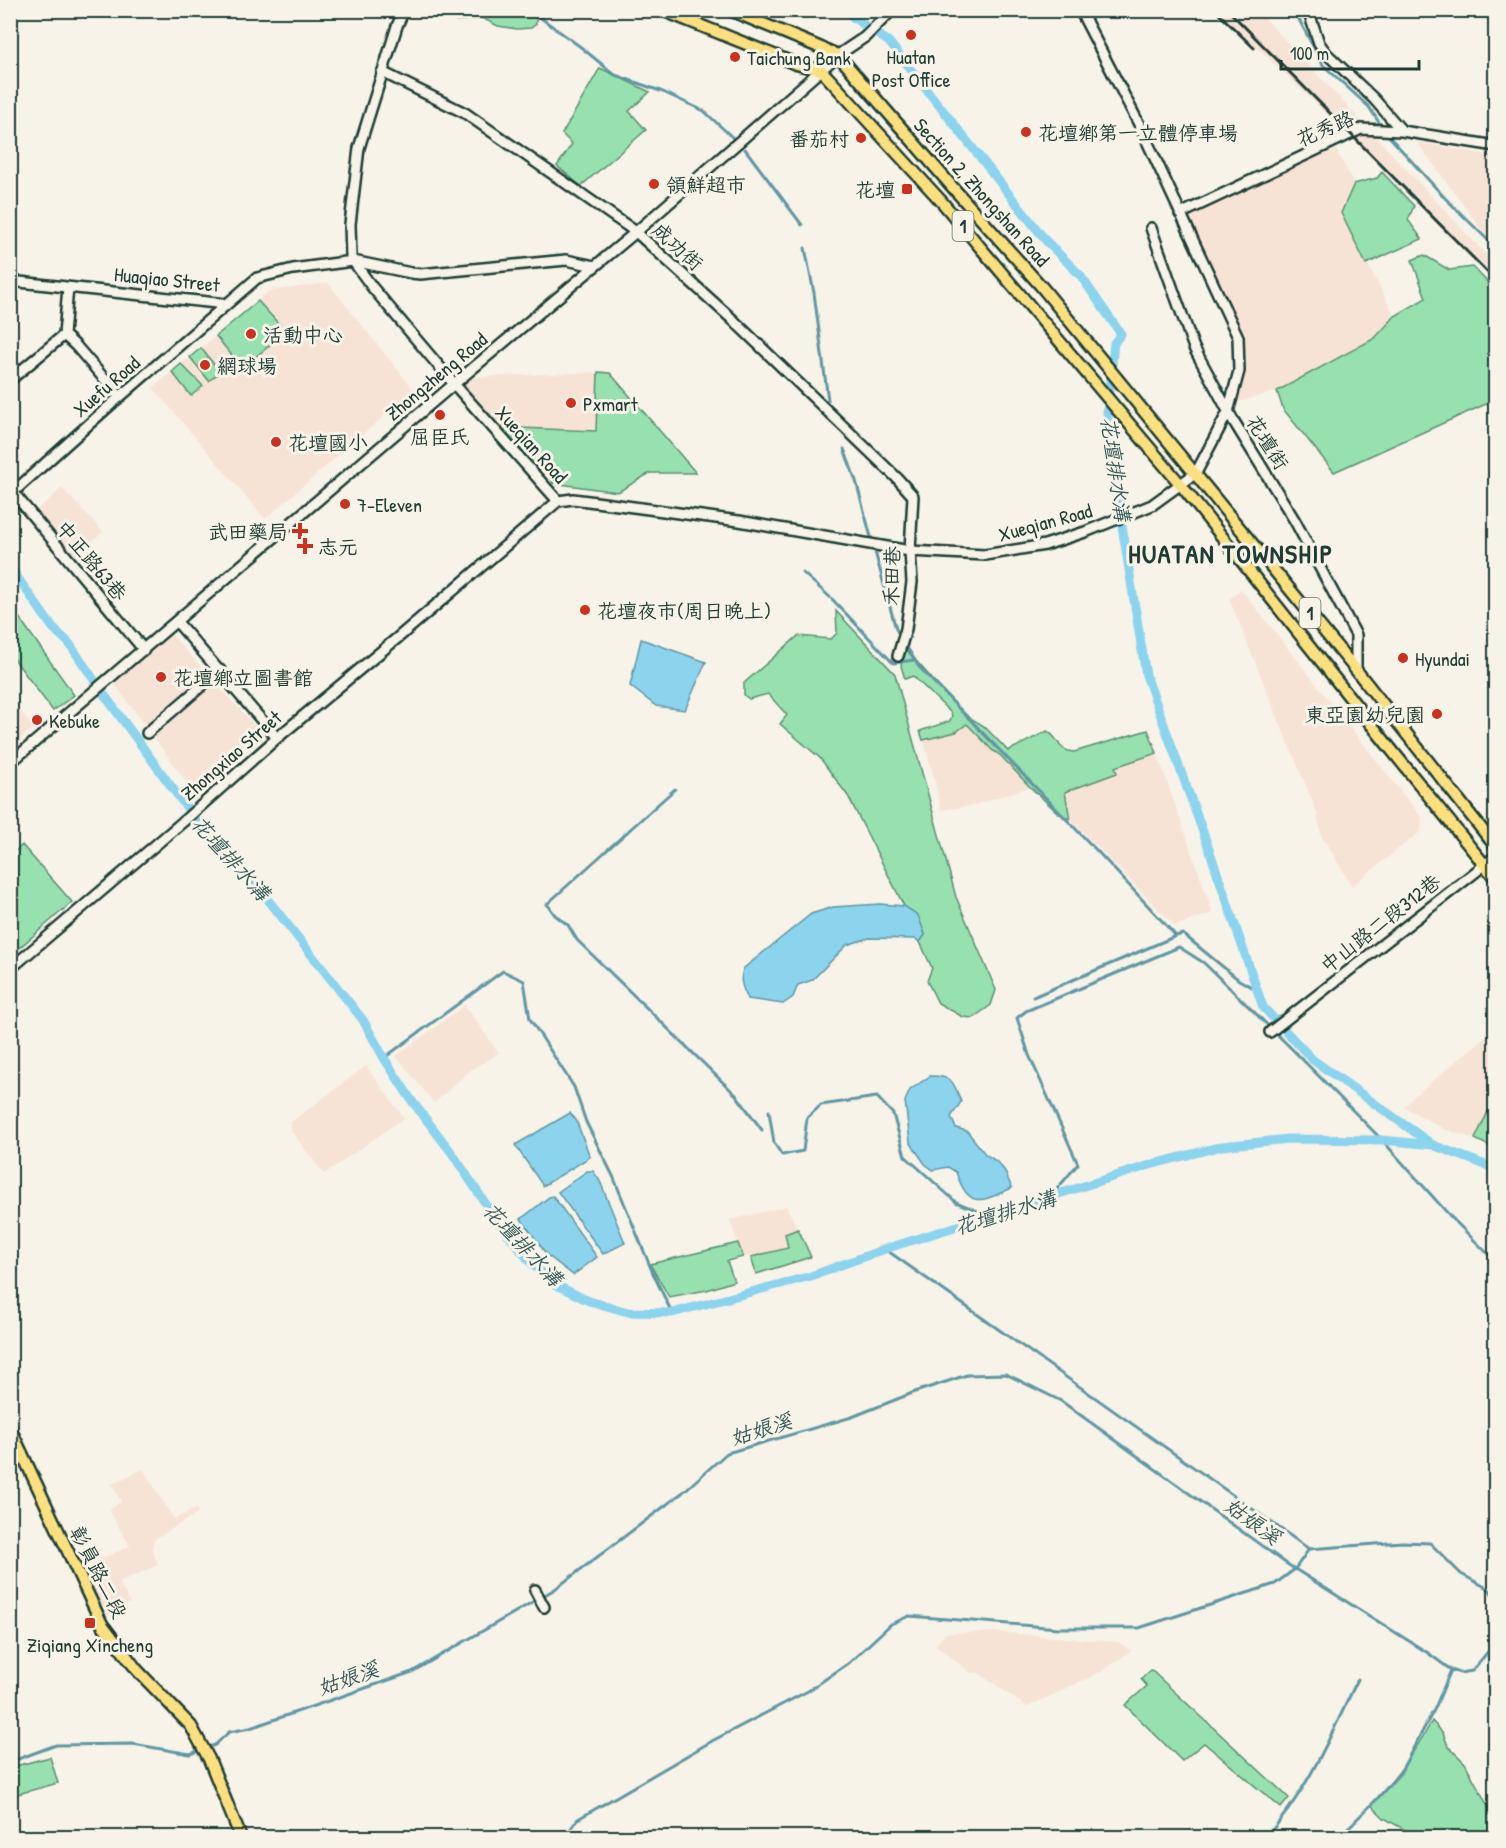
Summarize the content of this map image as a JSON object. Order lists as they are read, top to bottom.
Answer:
{
  "streets": {
    "main road": ["Section 2, Zhongshan Road", "1", "彰員路二段"],
    "street": [
      "花秀路",
      "成功街",
      "Huaqiao Street",
      "Zhongzheng Road",
      "Xuefu Road",
      "花壇街",
      "Xueqian Road",
      "中正路63巷",
      "禾田巷",
      "Zhongxiao Street",
      "中山路二段312巷"
    ]
  },
  "crossings": [
    ["Section 2, Zhongshan Road", "1"],
    ["Section 2, Zhongshan Road", "Zhongzheng Road"],
    ["Section 2, Zhongshan Road", "Xueqian Road"],
    ["1", "花壇街"],
    ["1", "Xueqian Road"],
    ["1", "中山路二段312巷"],
    ["成功街", "Zhongzheng Road"],
    ["成功街", "禾田巷"],
    ["Huaqiao Street", "Zhongzheng Road"],
    ["Huaqiao Street", "Xuefu Road"],
    ["Huaqiao Street", "Xueqian Road"],
    ["Zhongzheng Road", "Xueqian Road"],
    ["Zhongzheng Road", "中正路63巷"],
    ["Xuefu Road", "中正路63巷"],
    ["Xueqian Road", "禾田巷"],
    ["Xueqian Road", "Zhongxiao Street"]
  ],
  "districts": ["HUATAN TOWNSHIP"],
  "water": ["花壇排水溝", "姑娘溪"],
  "places": {
    "other": [
      "Huatan Post Office",
      "Taichung Bank",
      "花壇鄉第一立體停車場",
      "番茄村",
      "領鮮超市",
      "活動中心",
      "網球場",
      "Pxmart",
      "屈臣氏",
      "花壇國小",
      "7-Eleven",
      "花壇夜市(周日晚上)",
      "Hyundai",
      "花壇鄉立圖書館",
      "東亞園幼兒園",
      "Kebuke"
    ],
    "transit": ["花壇", "Ziqiang Xincheng"],
    "health": ["武田藥局", "志元"]
  },
  "scale_bar": "100 m"
}
